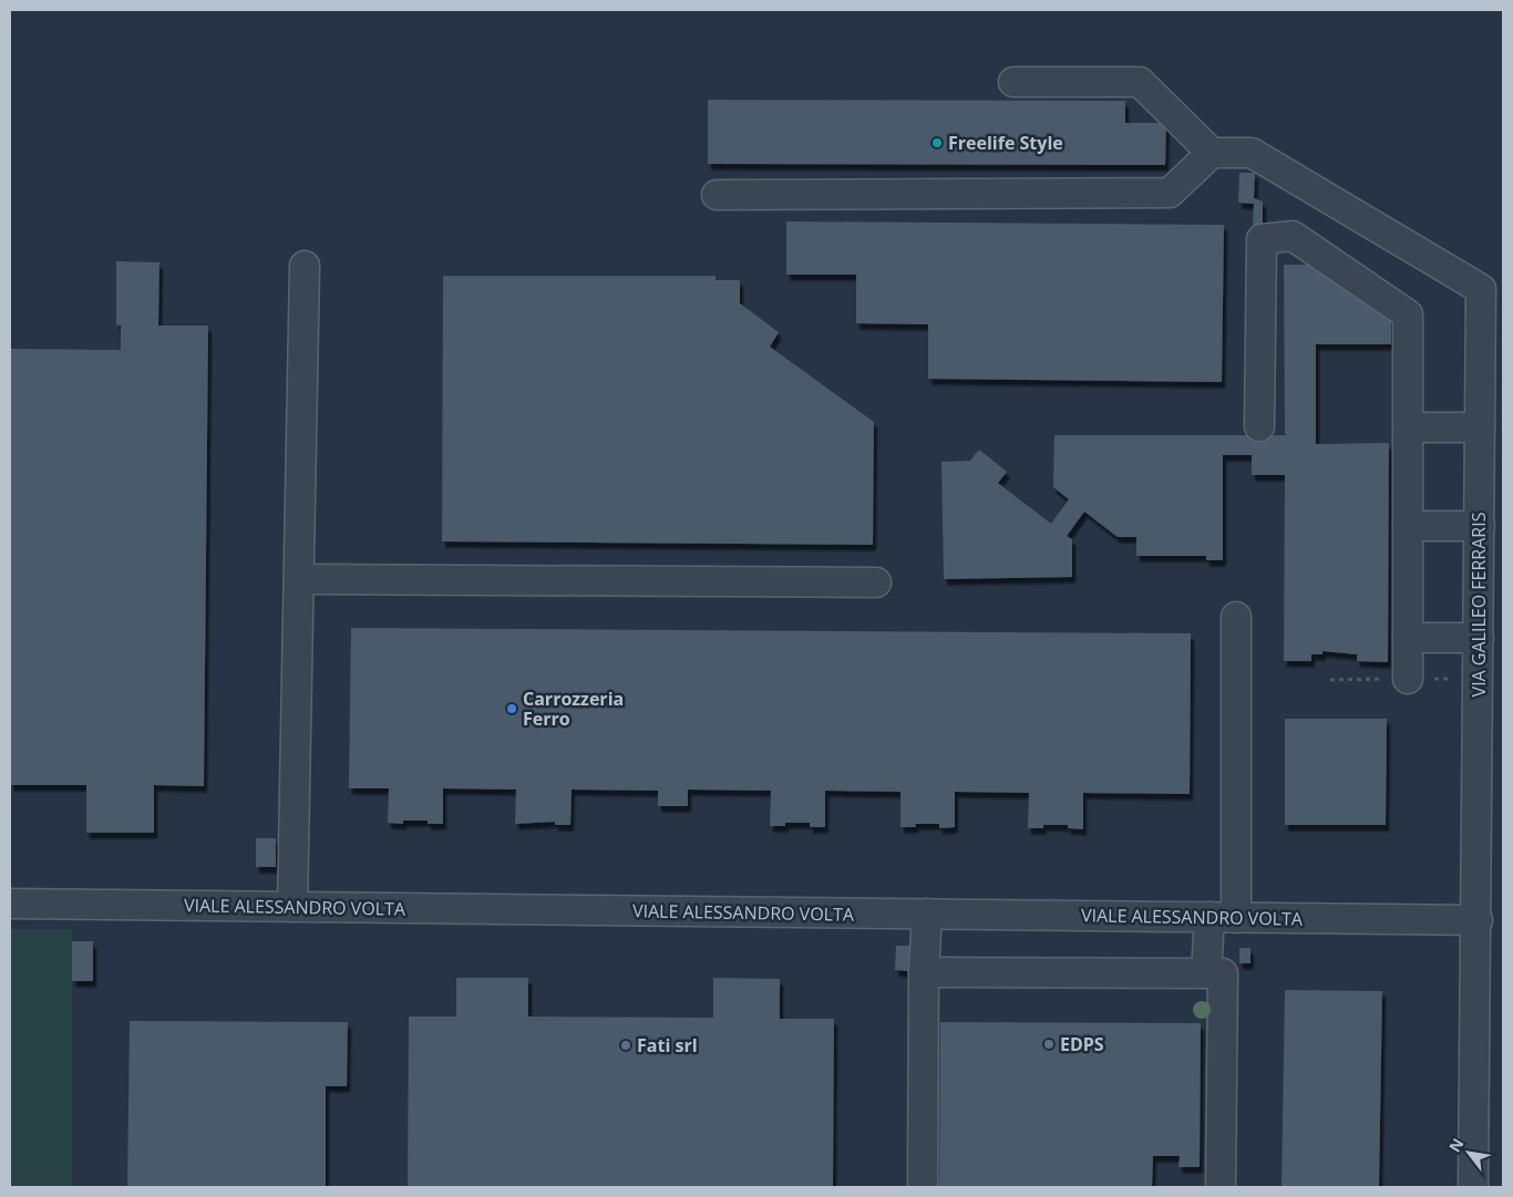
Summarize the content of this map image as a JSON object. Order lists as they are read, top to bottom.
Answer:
{
  "streets": {
    "street": ["VIA GALILEO FERRARIS", "VIALE ALESSANDRO VOLTA"]
  },
  "crossings": [
    ["VIA GALILEO FERRARIS", "VIALE ALESSANDRO VOLTA"]
  ],
  "places": [
    "Freelife Style",
    "Carrozzeria Ferro",
    "EDPS",
    "Fati srl"
  ],
  "north": "top left"
}
